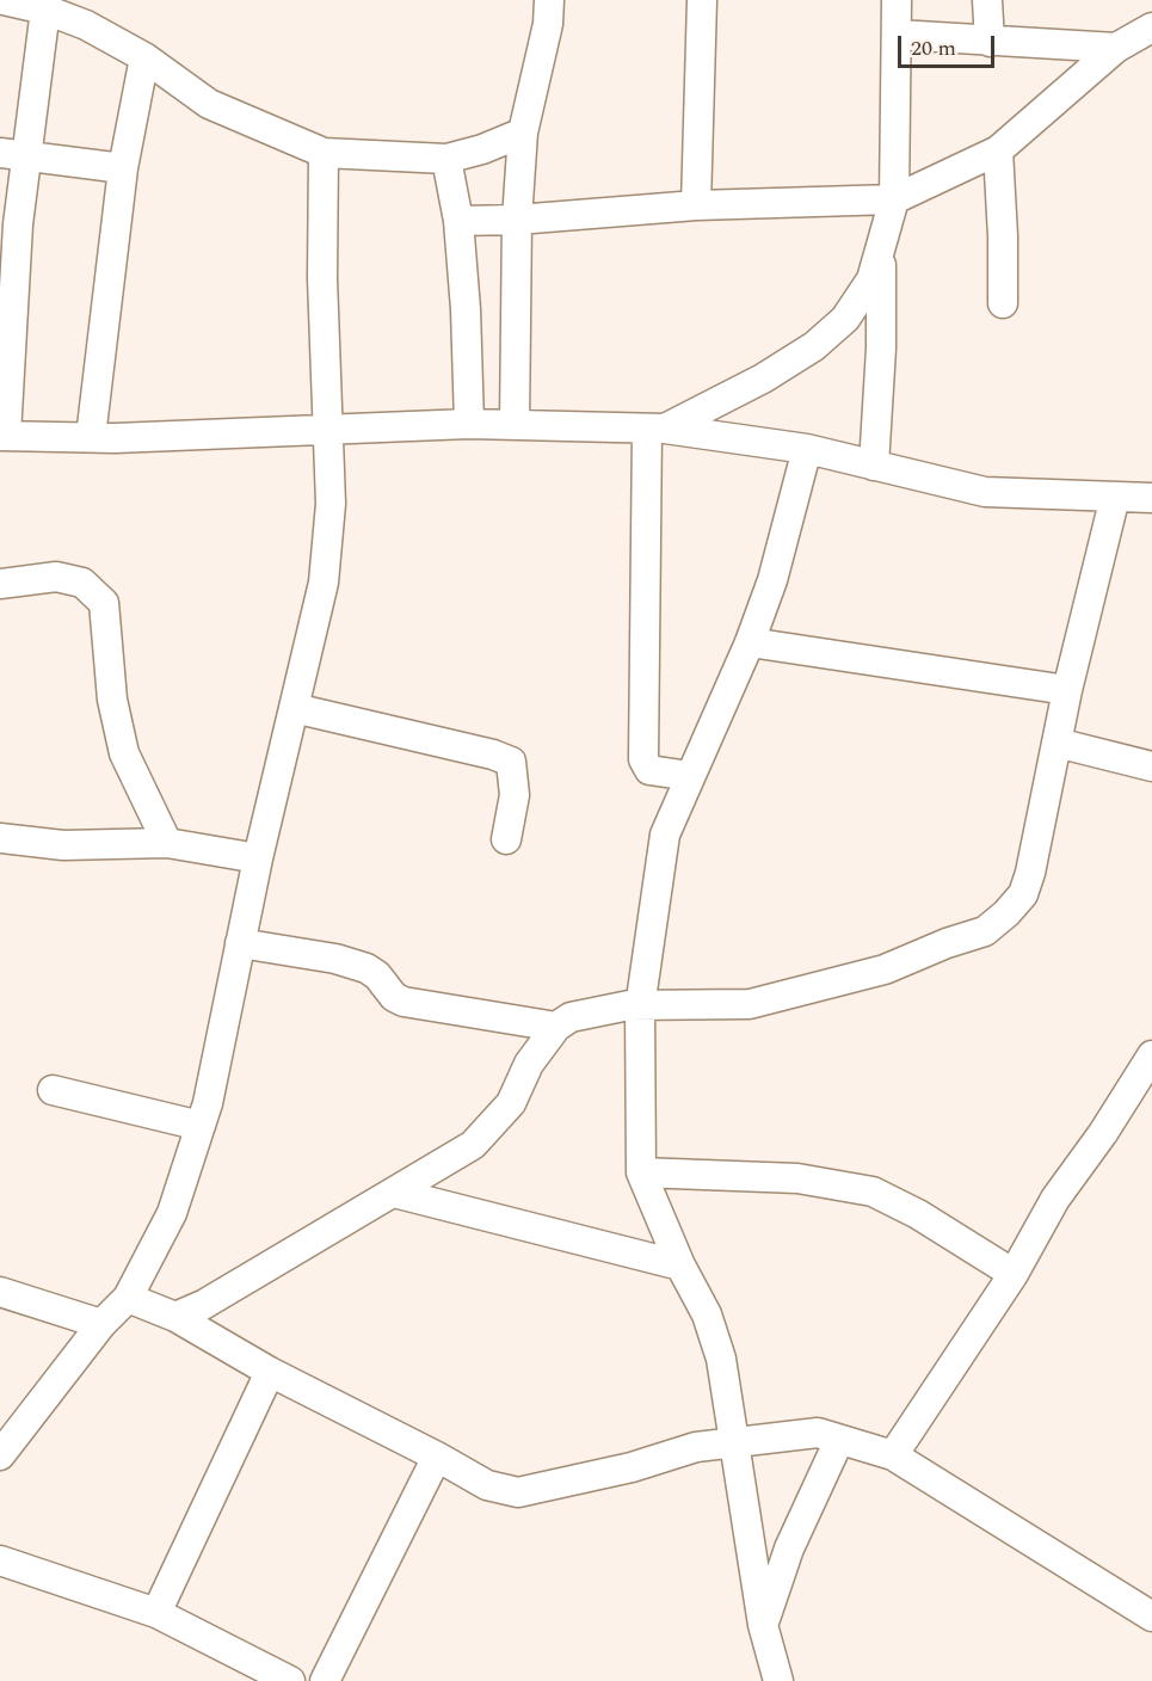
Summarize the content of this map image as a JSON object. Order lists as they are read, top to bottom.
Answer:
{
  "scale_bar": "20 m"
}
